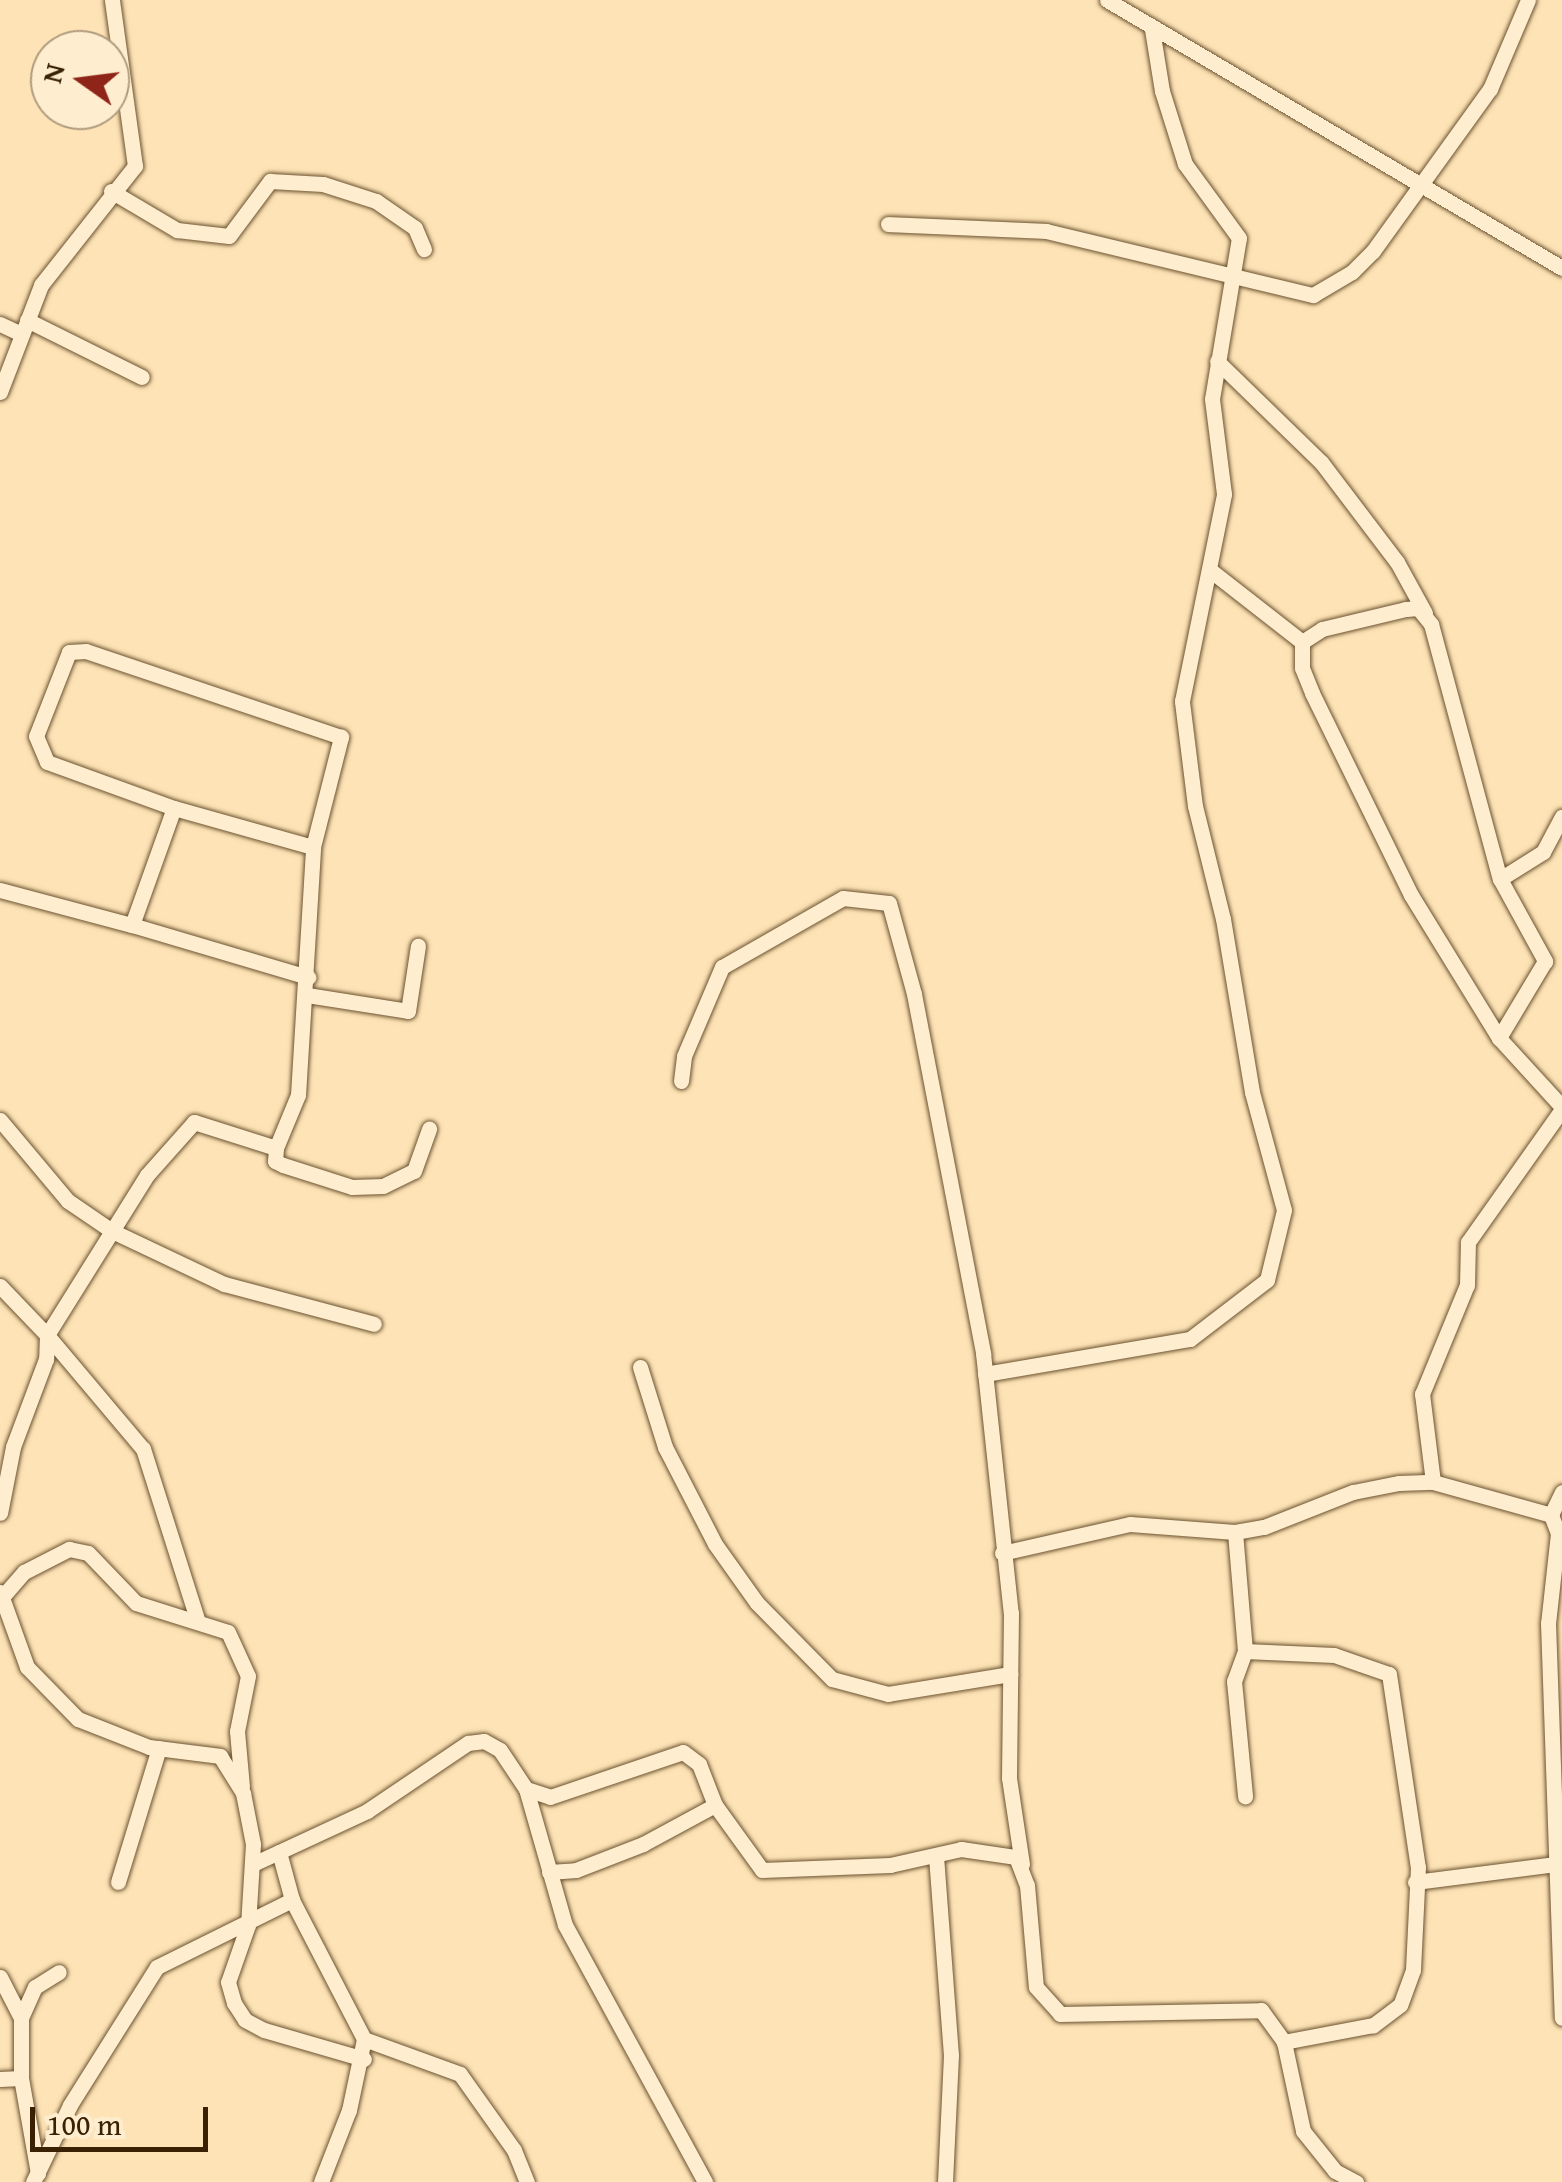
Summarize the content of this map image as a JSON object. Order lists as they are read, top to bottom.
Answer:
{
  "scale_bar": "100 m",
  "north": "left"
}
